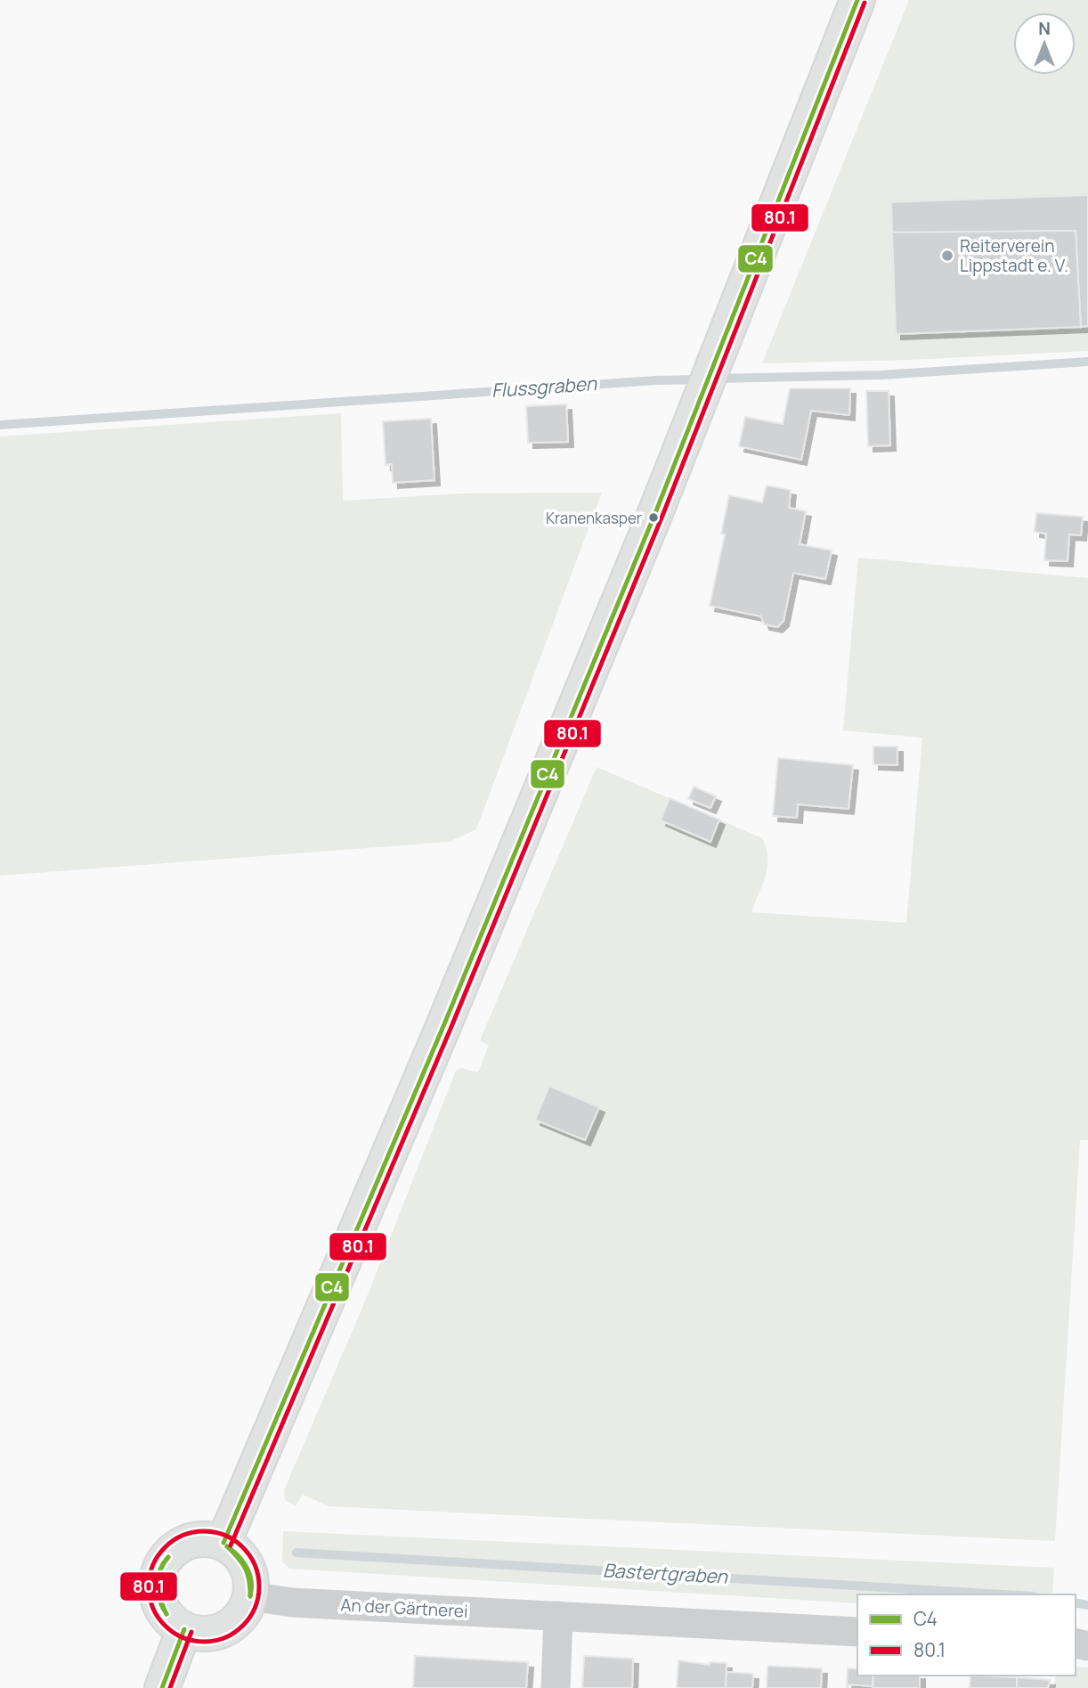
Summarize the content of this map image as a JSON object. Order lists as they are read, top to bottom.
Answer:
{
  "streets": {
    "street": ["An der Gärtnerei"]
  },
  "water": ["Flussgraben", "Bastertgraben"],
  "places": ["Reiterverein Lippstadt e. V.", "Kranenkasper"],
  "lines": ["transit line C4", "transit line 80.1"],
  "legend": ["C4", "80.1"],
  "north": "top"
}
